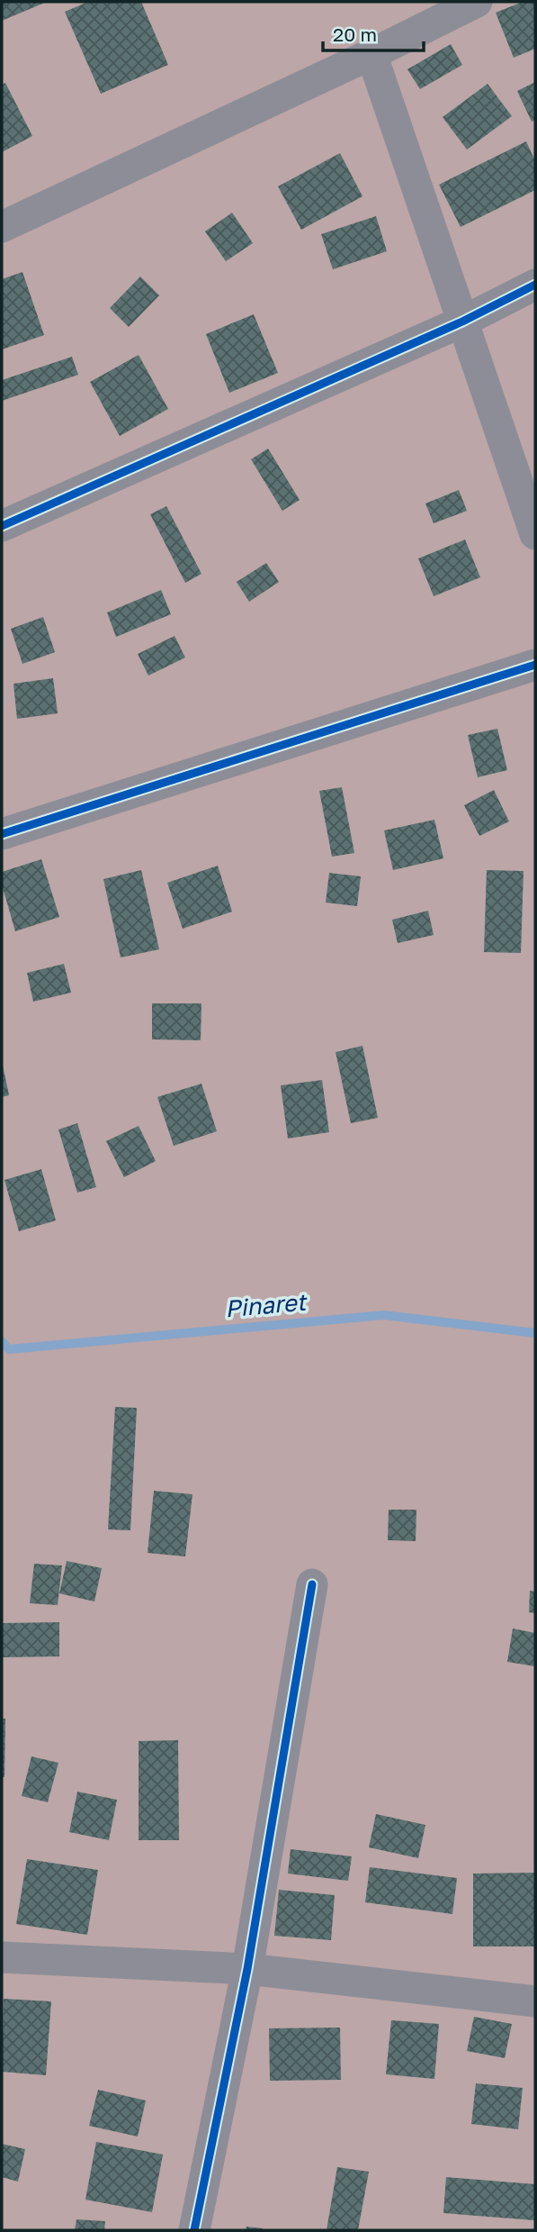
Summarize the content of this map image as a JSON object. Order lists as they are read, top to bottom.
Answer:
{
  "water": ["Pinaret"],
  "scale_bar": "20 m"
}
